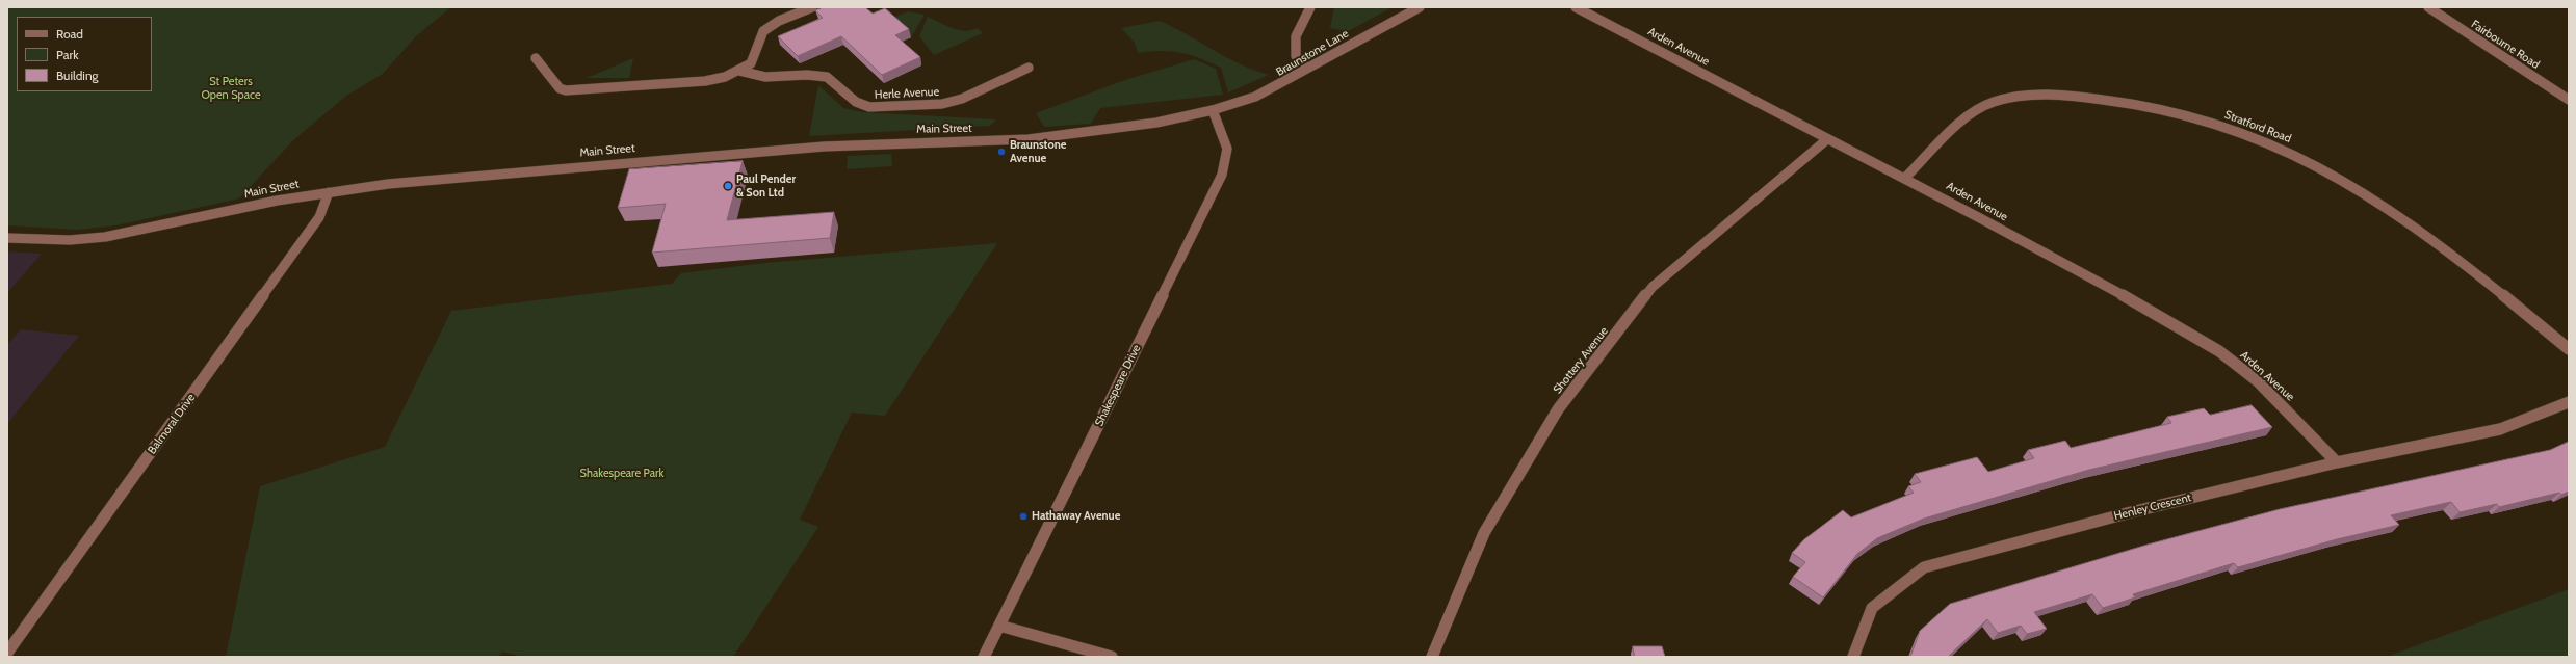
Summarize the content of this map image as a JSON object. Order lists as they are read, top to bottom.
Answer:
{
  "streets": {
    "street": [
      "Fairbourne Road",
      "Arden Avenue",
      "Braunstone Lane",
      "Herle Avenue",
      "Stratford Road",
      "Main Street",
      "Shottery Avenue",
      "Shakespeare Drive",
      "Balmoral Drive",
      "Henley Crescent"
    ]
  },
  "crossings": [
    ["Arden Avenue", "Stratford Road"],
    ["Arden Avenue", "Shottery Avenue"],
    ["Arden Avenue", "Henley Crescent"],
    ["Braunstone Lane", "Main Street"],
    ["Braunstone Lane", "Shakespeare Drive"],
    ["Main Street", "Shakespeare Drive"],
    ["Main Street", "Balmoral Drive"]
  ],
  "parks": ["St Peters Open Space", "Shakespeare Park"],
  "places": ["Braunstone Avenue", "Paul Pender & Son Ltd", "Hathaway Avenue"],
  "legend": ["Road", "Park", "Building"]
}
